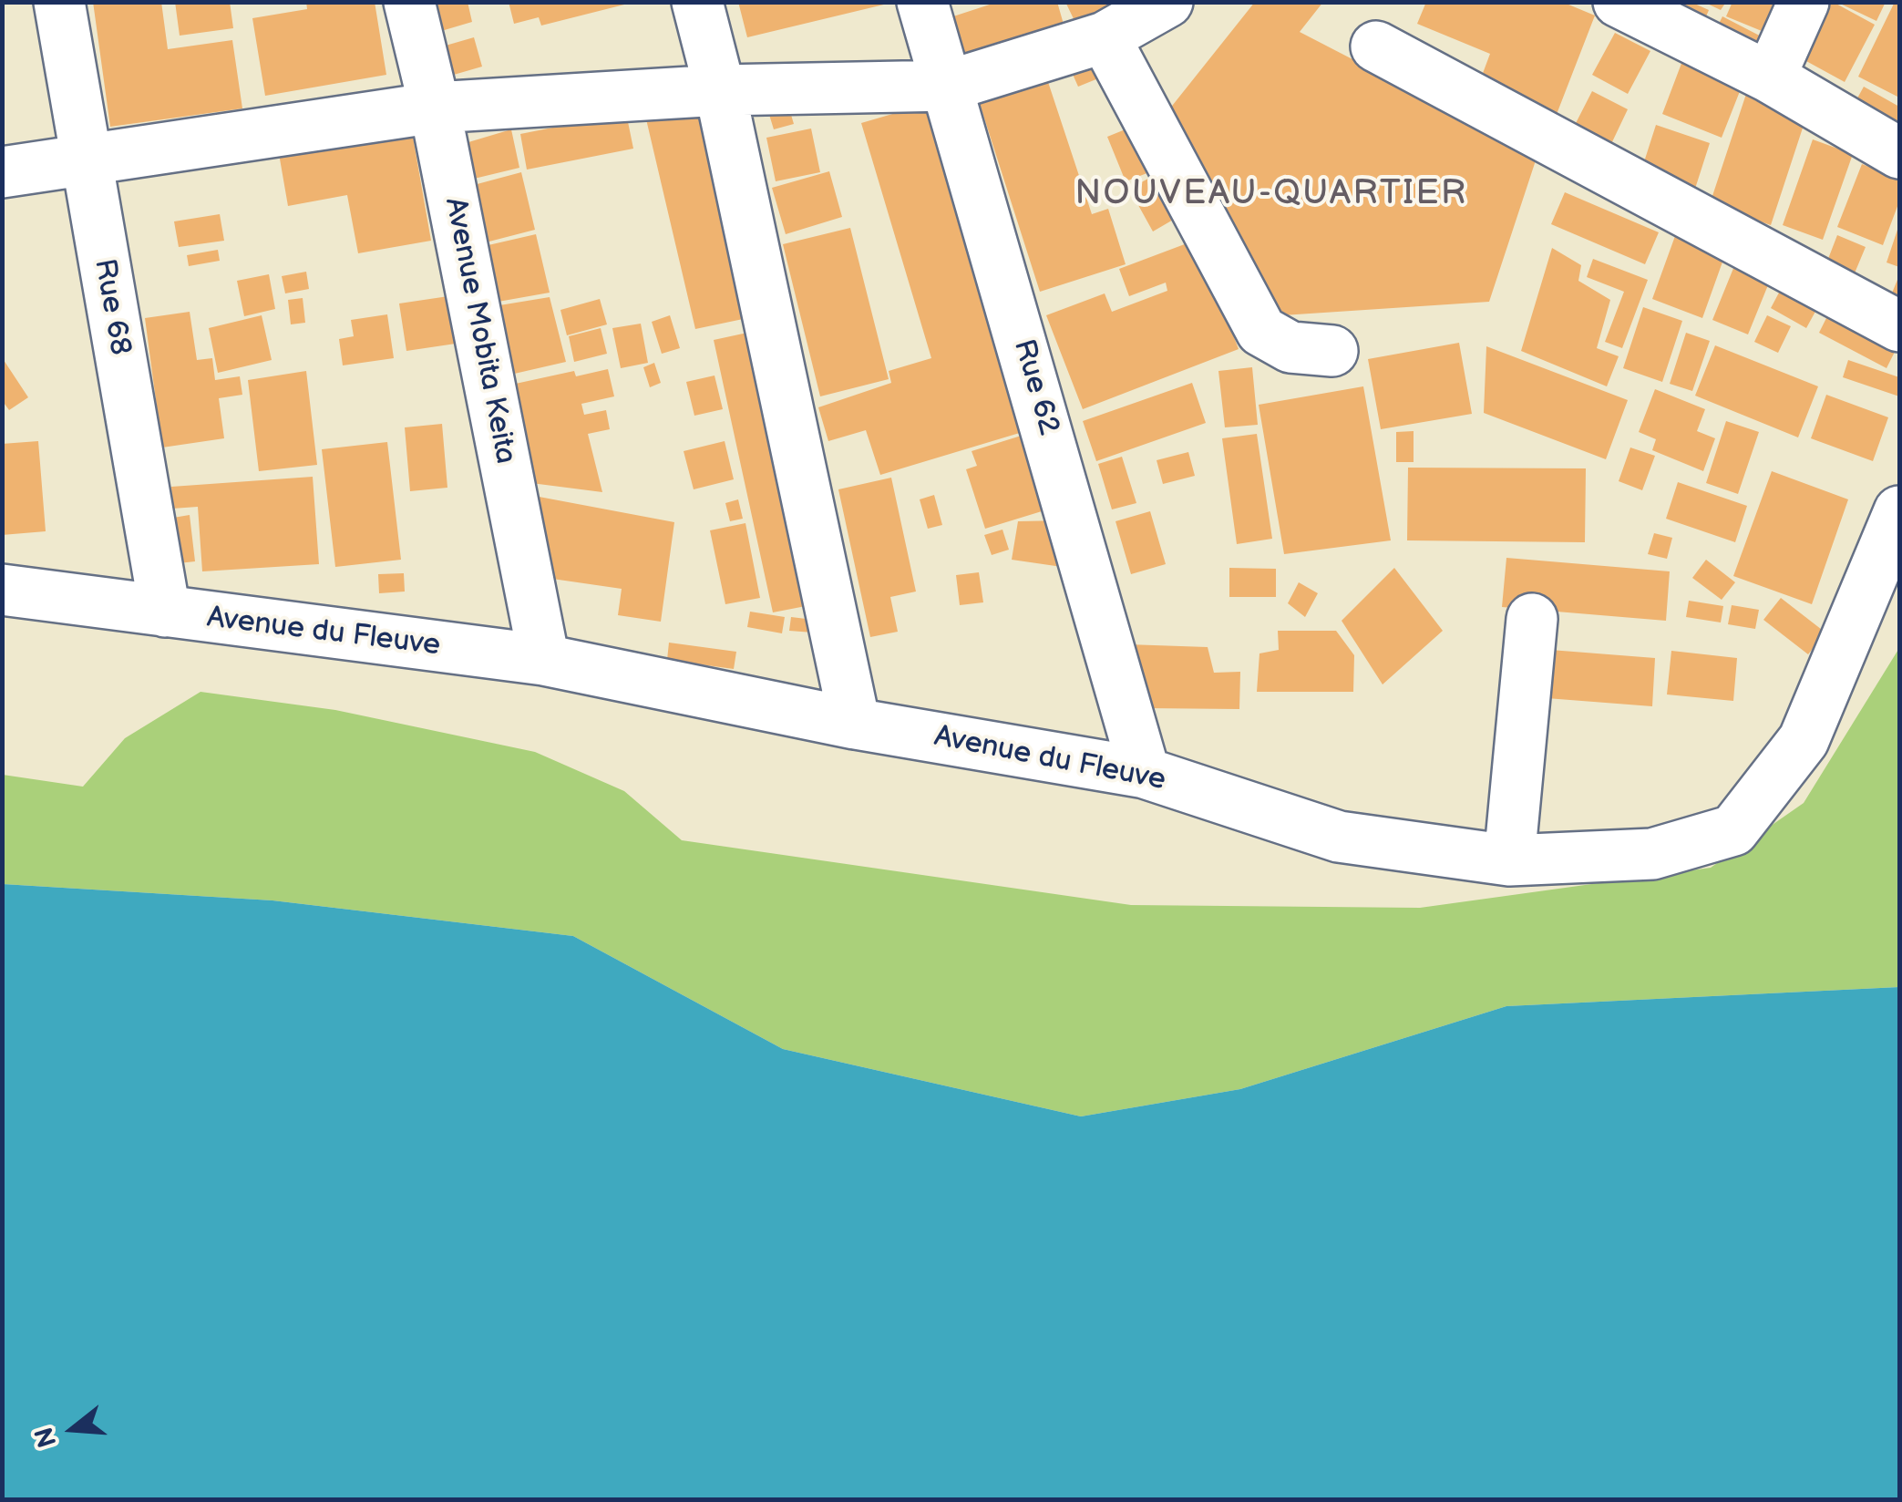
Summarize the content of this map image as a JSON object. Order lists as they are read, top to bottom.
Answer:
{
  "streets": {
    "street": [
      "Rue 68",
      "Avenue Mobita Keita",
      "Rue 62",
      "Avenue du Fleuve"
    ]
  },
  "crossings": [
    ["Rue 68", "Avenue du Fleuve"],
    ["Avenue Mobita Keita", "Avenue du Fleuve"],
    ["Rue 62", "Avenue du Fleuve"]
  ],
  "districts": ["NOUVEAU-QUARTIER"],
  "north": "left"
}
